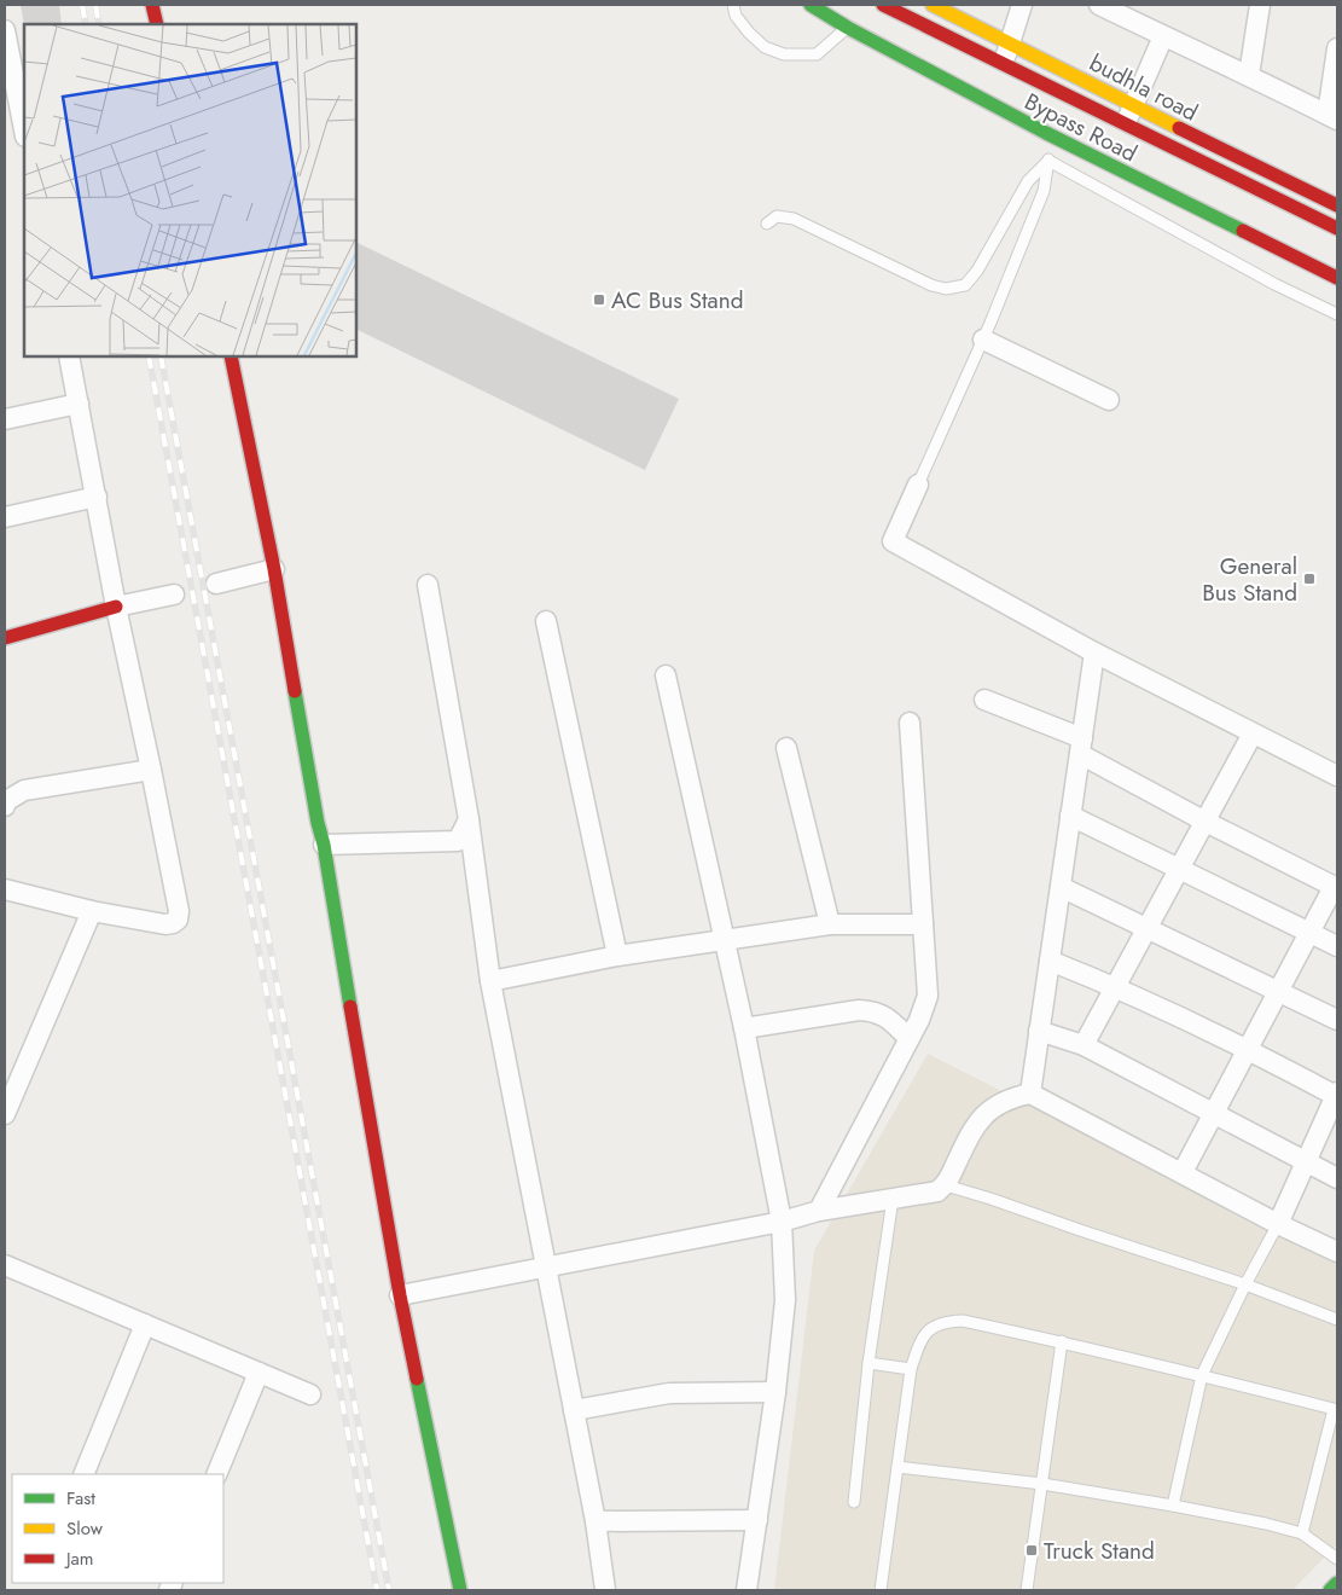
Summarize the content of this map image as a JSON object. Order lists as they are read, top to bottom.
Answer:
{
  "streets": {
    "street": ["budhla road", "Bypass Road"]
  },
  "places": {
    "transit": ["AC Bus Stand", "General Bus Stand", "Truck Stand"]
  },
  "legend": ["Fast", "Slow", "Jam"]
}
